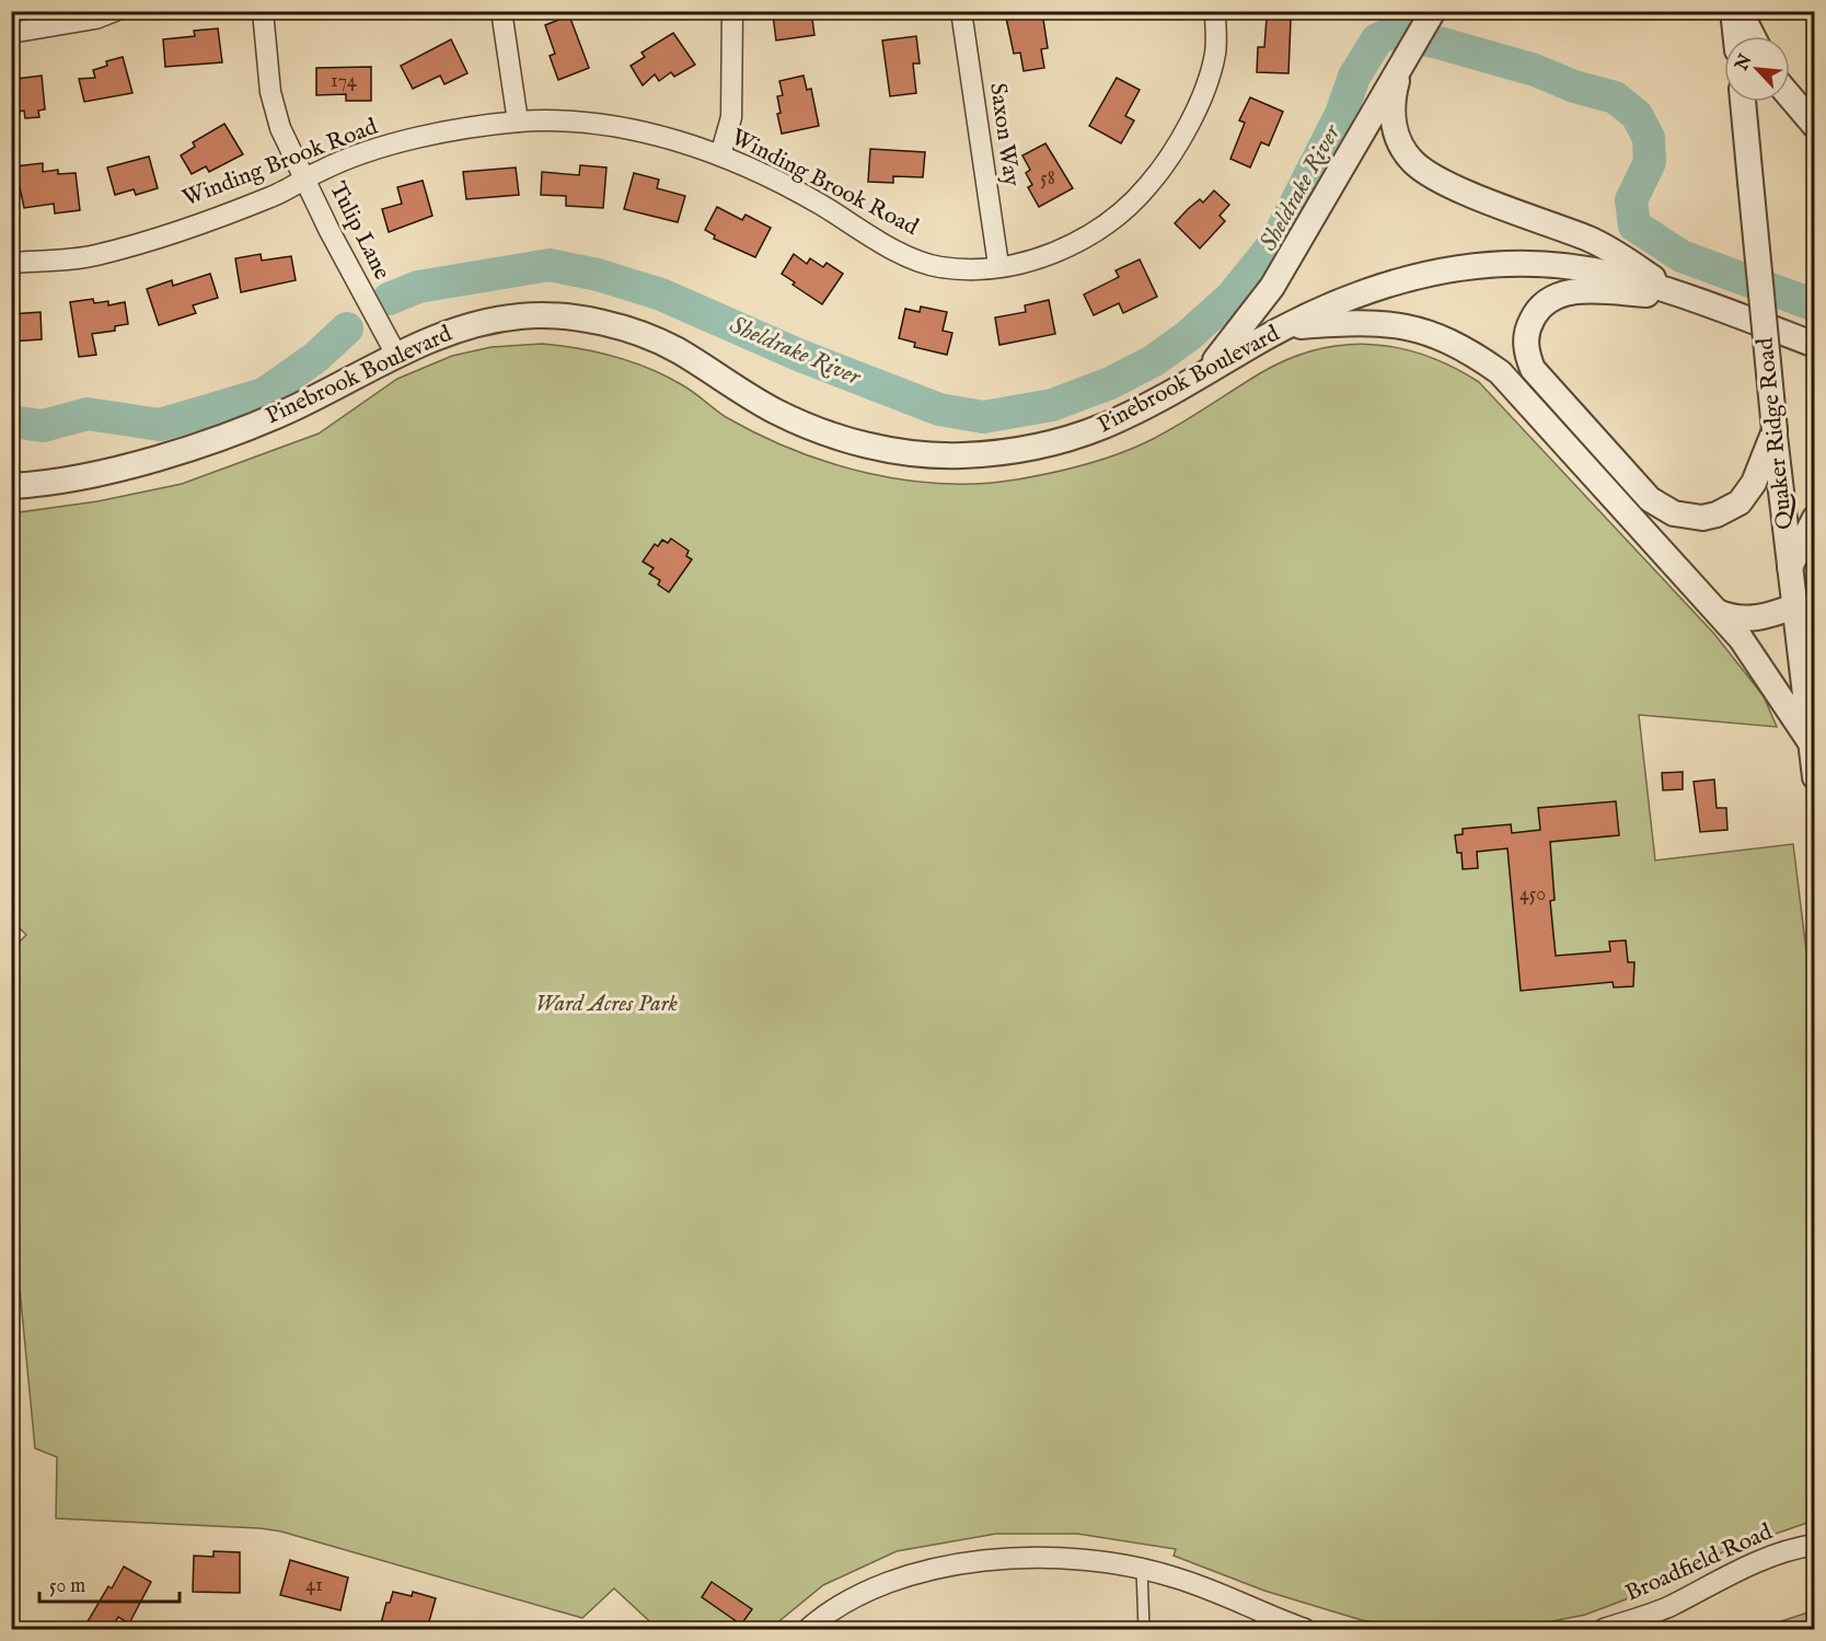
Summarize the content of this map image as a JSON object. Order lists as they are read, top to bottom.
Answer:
{
  "streets": {
    "street": [
      "Saxon Way",
      "Winding Brook Road",
      "Tulip Lane",
      "Pinebrook Boulevard",
      "Quaker Ridge Road",
      "Broadfield Road"
    ]
  },
  "crossings": [
    ["Saxon Way", "Winding Brook Road"],
    ["Winding Brook Road", "Tulip Lane"],
    ["Tulip Lane", "Pinebrook Boulevard"]
  ],
  "water": ["Sheldrake River"],
  "parks": ["Ward Acres Park"],
  "house_numbers": [
    "174",
    "58",
    "450",
    "41"
  ],
  "scale_bar": "50 m",
  "north": "top left"
}
